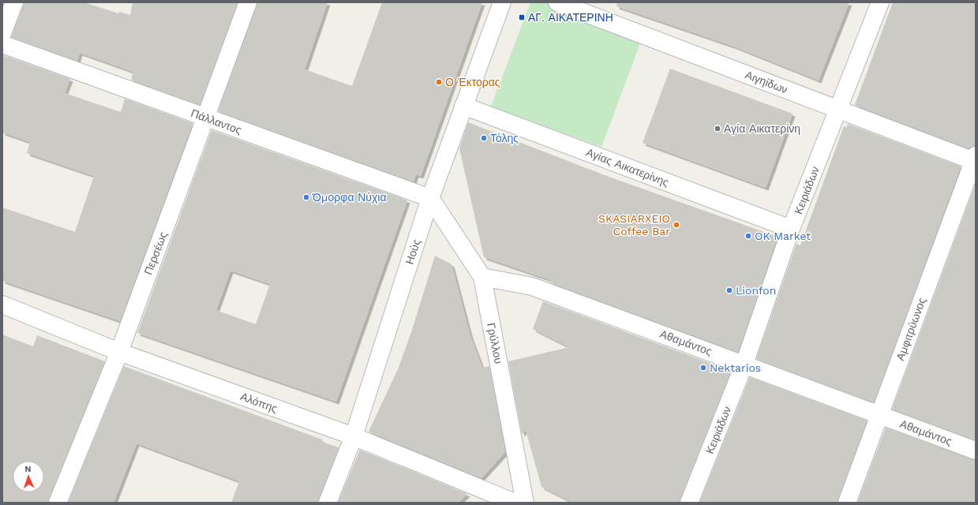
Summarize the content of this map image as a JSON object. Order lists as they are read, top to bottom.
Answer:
{
  "streets": {
    "street": [
      "Αιγηίδων",
      "Πάλλαντος",
      "Αγίας Αικατερίνης",
      "Κειριάδων",
      "Ηούς",
      "Περσέως",
      "Αμφιτρύωνος",
      "Αθαμάντος",
      "Γρύλλου",
      "Αλόπης"
    ]
  },
  "crossings": [
    ["Αιγηίδων", "Κειριάδων"],
    ["Αιγηίδων", "Αμφιτρύωνος"],
    ["Πάλλαντος", "Ηούς"],
    ["Πάλλαντος", "Περσέως"],
    ["Πάλλαντος", "Γρύλλου"],
    ["Αγίας Αικατερίνης", "Κειριάδων"],
    ["Αγίας Αικατερίνης", "Ηούς"],
    ["Κειριάδων", "Αθαμάντος"],
    ["Ηούς", "Γρύλλου"],
    ["Ηούς", "Αλόπης"],
    ["Περσέως", "Αλόπης"],
    ["Αμφιτρύωνος", "Αθαμάντος"],
    ["Αθαμάντος", "Γρύλλου"]
  ],
  "places": {
    "transit": ["ΑΓ. ΑΙΚΑΤΕΡΙΝΗ"],
    "other": [
      "Ο Έκτορας",
      "Αγία Αικατερίνη",
      "Τόλης",
      "Όμορφα Νύχια",
      "SKASIARXEIO Coffee Bar",
      "OK Market",
      "Lionfon",
      "Nektarios"
    ]
  },
  "north": "top"
}
